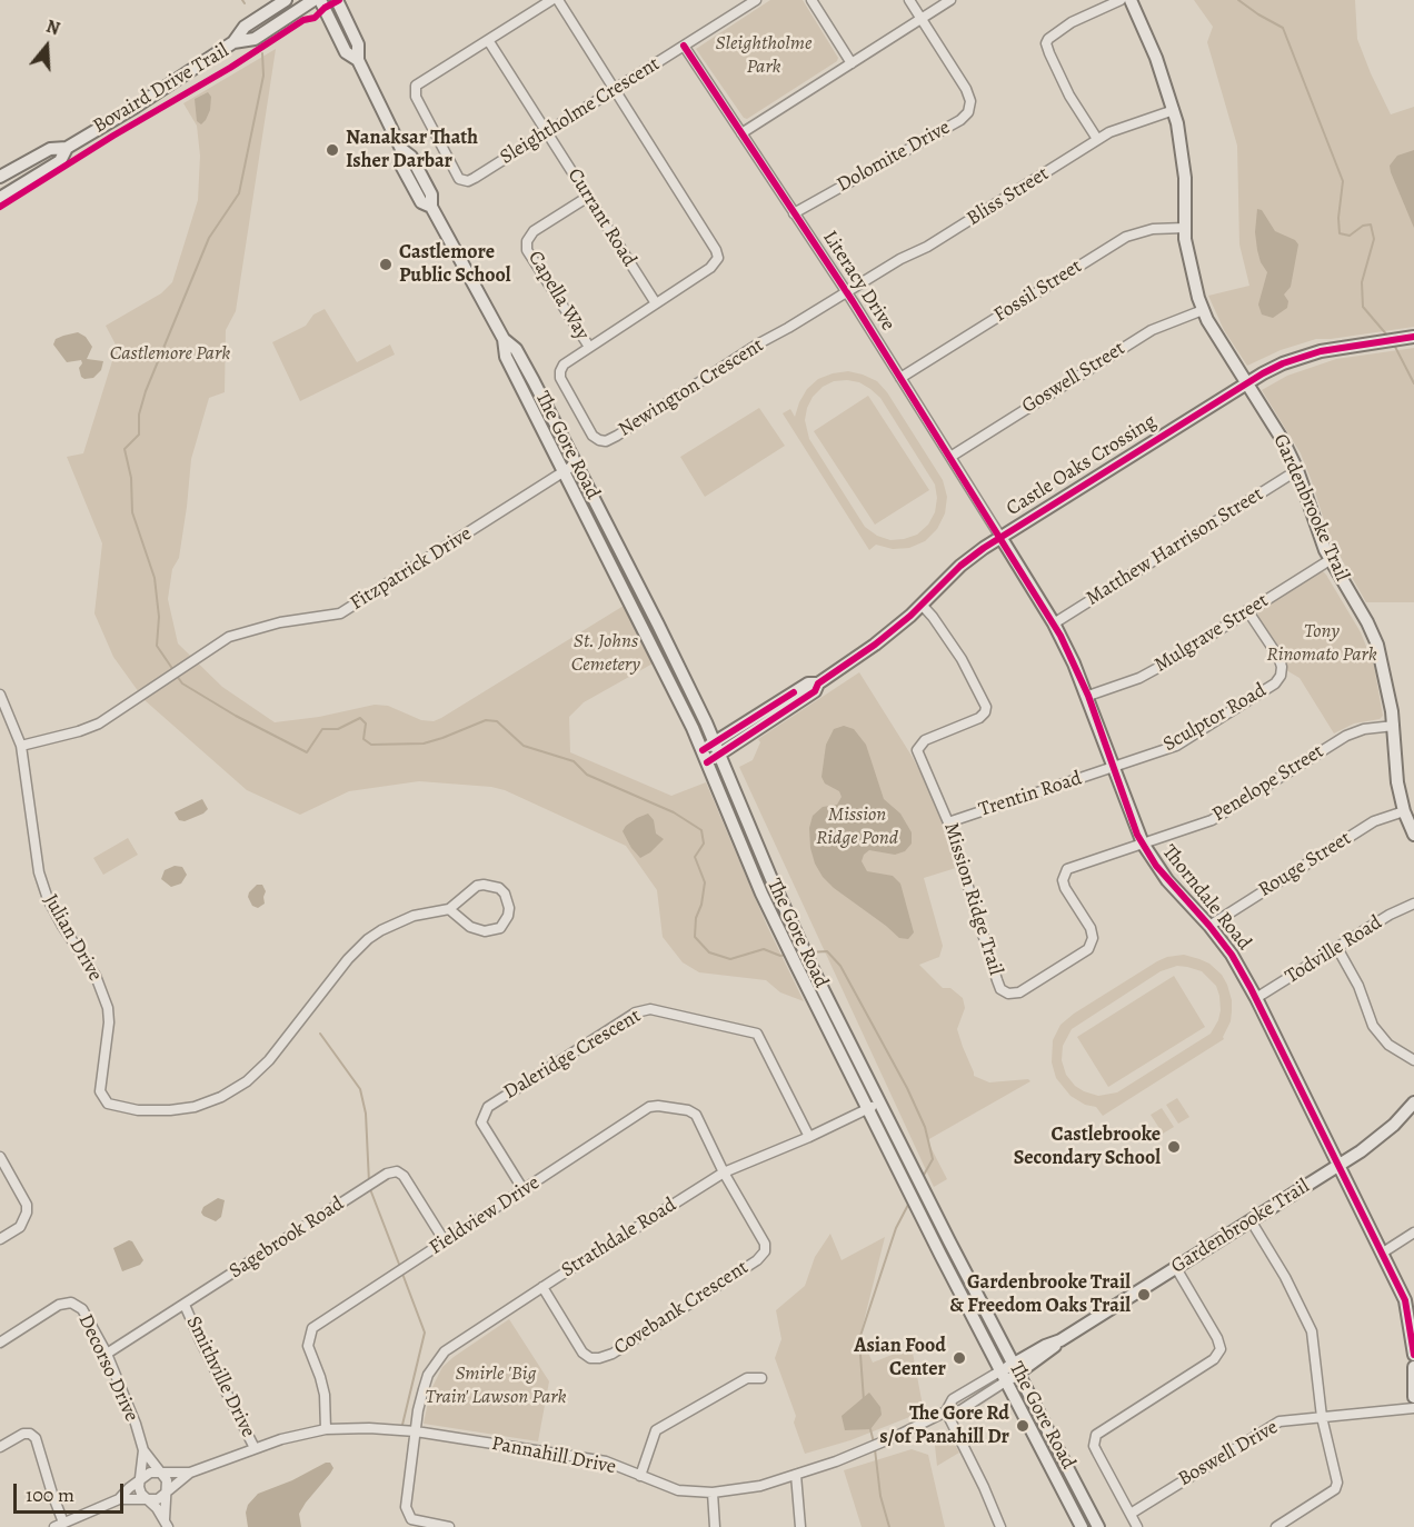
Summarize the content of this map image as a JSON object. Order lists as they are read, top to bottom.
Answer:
{
  "streets": {
    "main road": [
      "The Gore Road",
      "Castle Oaks Crossing",
      "Gardenbrooke Trail",
      "Thorndale Road"
    ],
    "street": [
      "Sleightholme Crescent",
      "Dolomite Drive",
      "Bliss Street",
      "Currant Road",
      "Literacy Drive",
      "Fossil Street",
      "Capella Way",
      "Goswell Street",
      "Newington Crescent",
      "Matthew Harrison Street",
      "Fitzpatrick Drive",
      "Mulgrave Street",
      "Sculptor Road",
      "Penelope Street",
      "Trentin Road",
      "Rouge Street",
      "Mission Ridge Trail",
      "Julian Drive",
      "Todville Road",
      "Daleridge Crescent",
      "Fieldview Drive",
      "Sagebrook Road",
      "Strathdale Road",
      "Covebank Crescent",
      "Decorso Drive",
      "Smithville Drive",
      "Boswell Drive",
      "Pannahill Drive"
    ],
    "cycle path": ["Bovaird Drive Trail"]
  },
  "crossings": [
    ["Sleightholme Crescent", "Currant Road"],
    ["Sleightholme Crescent", "Literacy Drive"],
    ["Sleightholme Crescent", "Newington Crescent"],
    ["Dolomite Drive", "Literacy Drive"],
    ["Bliss Street", "Literacy Drive"],
    ["Bliss Street", "Newington Crescent"],
    ["Bliss Street", "Gardenbrooke Trail"],
    ["Currant Road", "Capella Way"],
    ["Currant Road", "Newington Crescent"],
    ["Literacy Drive", "Fossil Street"],
    ["Literacy Drive", "Goswell Street"],
    ["Literacy Drive", "Newington Crescent"],
    ["Literacy Drive", "Castle Oaks Crossing"],
    ["Literacy Drive", "Thorndale Road"],
    ["Fossil Street", "Gardenbrooke Trail"],
    ["Capella Way", "Newington Crescent"],
    ["Goswell Street", "Gardenbrooke Trail"],
    ["The Gore Road", "Castle Oaks Crossing"],
    ["The Gore Road", "Gardenbrooke Trail"],
    ["The Gore Road", "Fitzpatrick Drive"],
    ["The Gore Road", "Strathdale Road"],
    ["The Gore Road", "Pannahill Drive"],
    ["Castle Oaks Crossing", "Gardenbrooke Trail"],
    ["Castle Oaks Crossing", "Thorndale Road"],
    ["Castle Oaks Crossing", "Mission Ridge Trail"],
    ["Gardenbrooke Trail", "Matthew Harrison Street"],
    ["Gardenbrooke Trail", "Mulgrave Street"],
    ["Gardenbrooke Trail", "Penelope Street"],
    ["Gardenbrooke Trail", "Rouge Street"],
    ["Gardenbrooke Trail", "Thorndale Road"],
    ["Gardenbrooke Trail", "Pannahill Drive"],
    ["Matthew Harrison Street", "Thorndale Road"],
    ["Fitzpatrick Drive", "Julian Drive"],
    ["Mulgrave Street", "Sculptor Road"],
    ["Mulgrave Street", "Thorndale Road"],
    ["Sculptor Road", "Trentin Road"],
    ["Sculptor Road", "Thorndale Road"],
    ["Penelope Street", "Thorndale Road"],
    ["Penelope Street", "Mission Ridge Trail"],
    ["Trentin Road", "Thorndale Road"],
    ["Trentin Road", "Mission Ridge Trail"],
    ["Rouge Street", "Thorndale Road"],
    ["Thorndale Road", "Mission Ridge Trail"],
    ["Thorndale Road", "Todville Road"],
    ["Daleridge Crescent", "Fieldview Drive"],
    ["Daleridge Crescent", "Strathdale Road"],
    ["Fieldview Drive", "Sagebrook Road"],
    ["Fieldview Drive", "Strathdale Road"],
    ["Fieldview Drive", "Covebank Crescent"],
    ["Fieldview Drive", "Pannahill Drive"],
    ["Sagebrook Road", "Decorso Drive"],
    ["Sagebrook Road", "Smithville Drive"],
    ["Strathdale Road", "Covebank Crescent"],
    ["Strathdale Road", "Pannahill Drive"],
    ["Decorso Drive", "Pannahill Drive"],
    ["Smithville Drive", "Pannahill Drive"]
  ],
  "parks": [
    "Sleightholme Park",
    "Castlemore Park",
    "Tony Rinomato Park",
    "St. Johns Cemetery",
    "Mission Ridge Pond",
    "Smirle 'Big Train' Lawson Park"
  ],
  "places": [
    "Nanaksar Thath Isher Darbar",
    "Castlemore Public School",
    "Castlebrooke Secondary School",
    "Gardenbrooke Trail & Freedom Oaks Trail",
    "Asian Food Center",
    "The Gore Rd s/of Panahill Dr"
  ],
  "scale_bar": "100 m",
  "north": "top"
}
